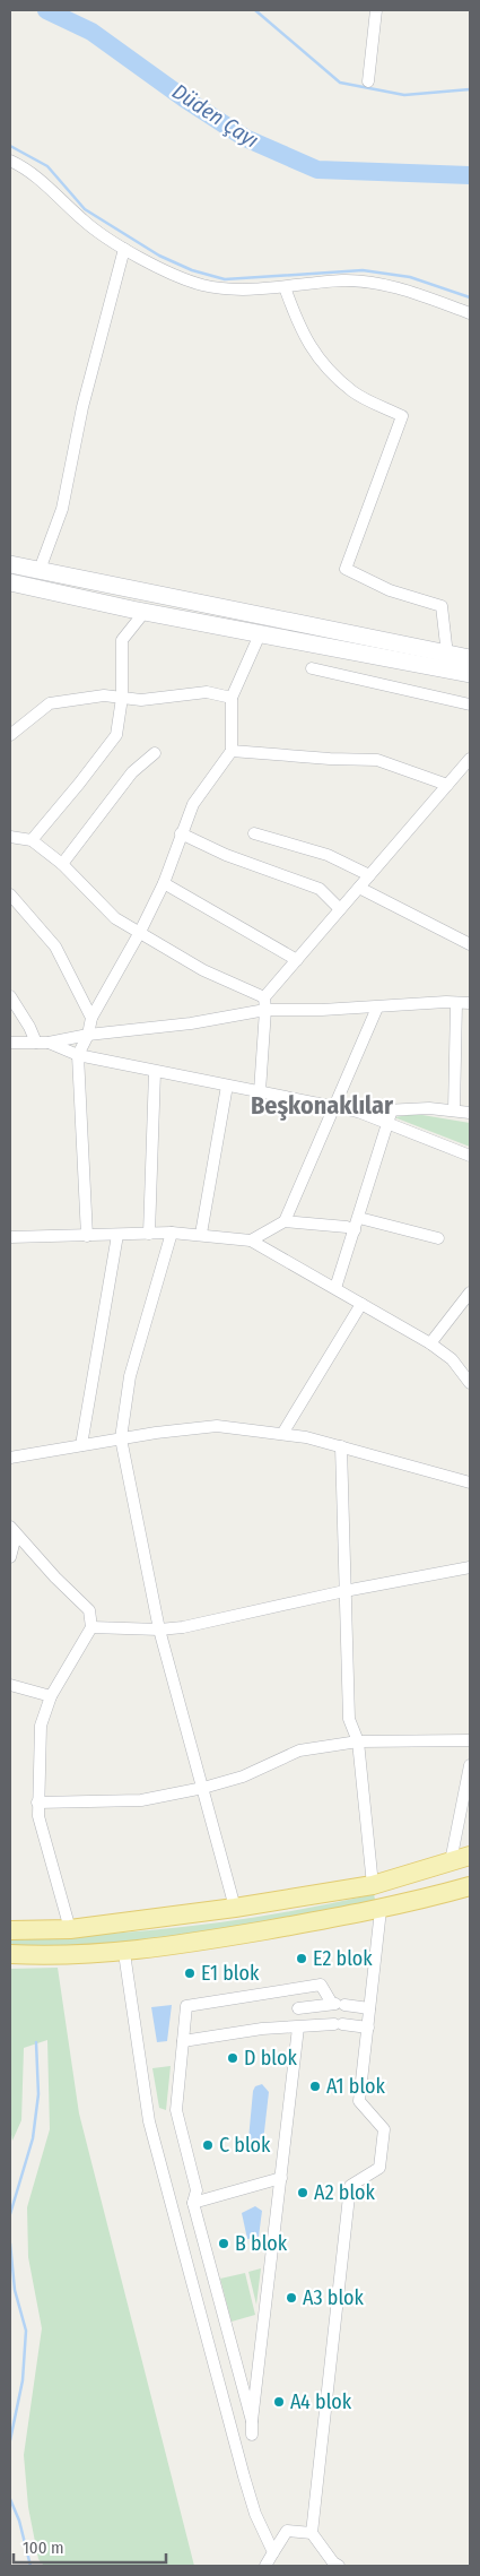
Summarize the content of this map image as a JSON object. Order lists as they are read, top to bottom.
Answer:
{
  "districts": ["Beşkonaklılar"],
  "water": ["Düden Çayı"],
  "places": [
    "E2 blok",
    "E1 blok",
    "D blok",
    "A1 blok",
    "C blok",
    "A2 blok",
    "B blok",
    "A3 blok",
    "A4 blok"
  ],
  "scale_bar": "100 m"
}
